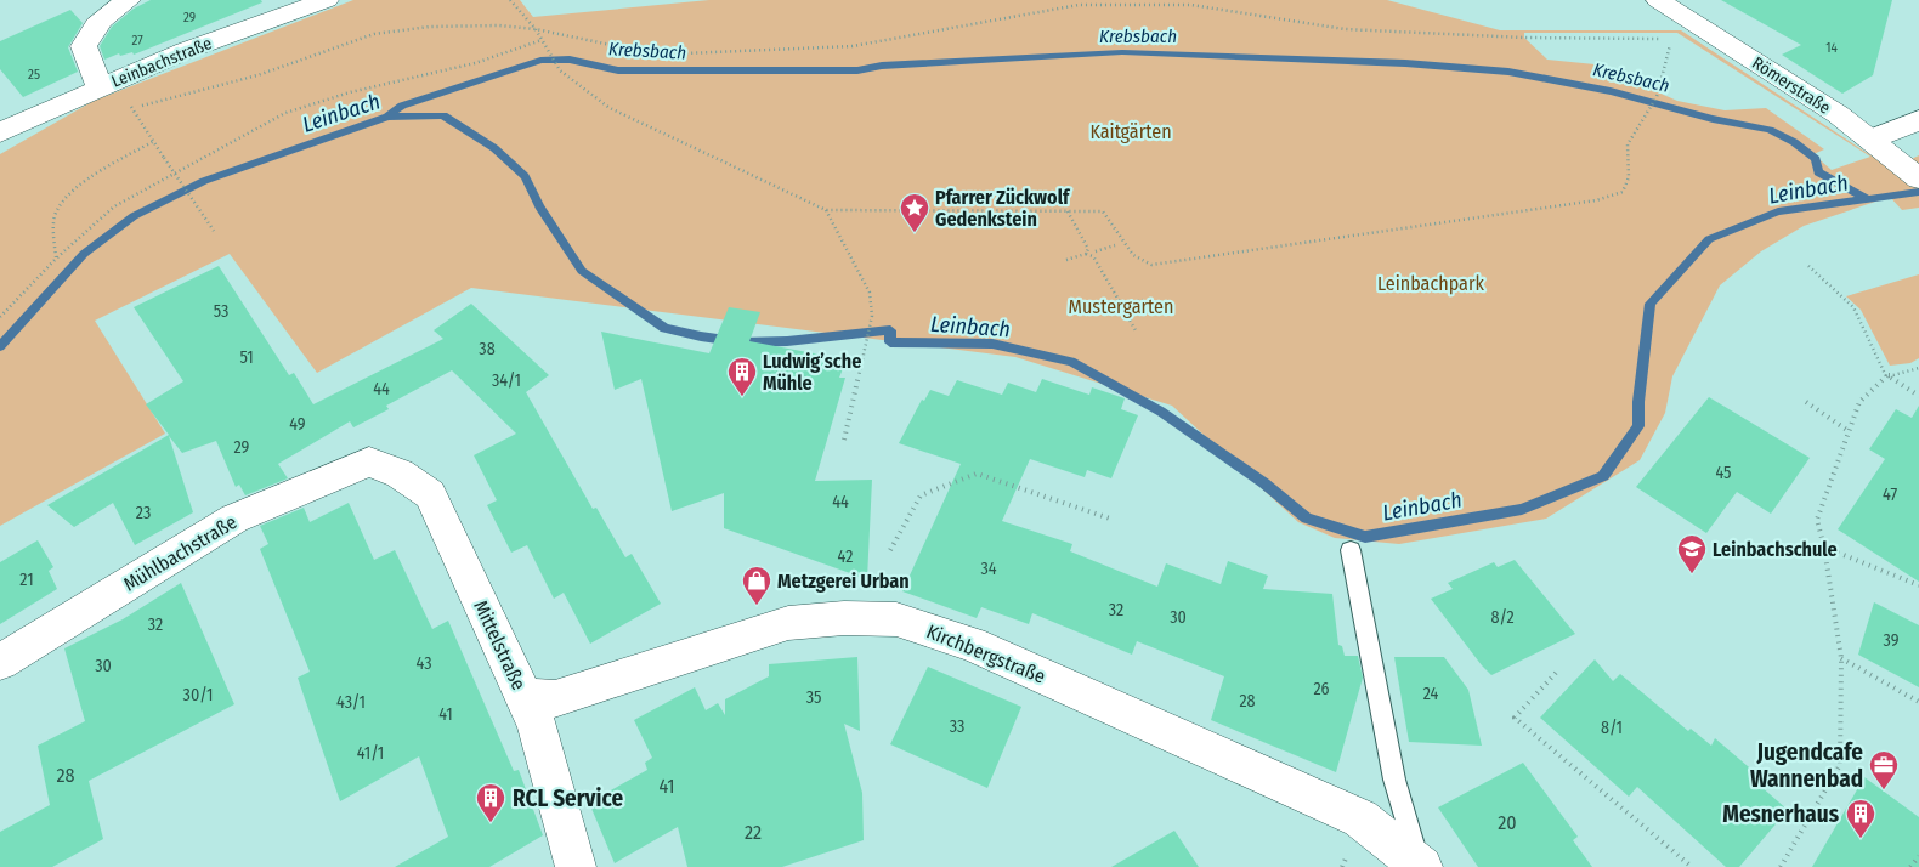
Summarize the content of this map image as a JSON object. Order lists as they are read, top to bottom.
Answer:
{
  "streets": {
    "street": [
      "Leinbachstraße",
      "Römerstraße",
      "Mühlbachstraße",
      "Mittelstraße",
      "Kirchbergstraße"
    ]
  },
  "crossings": [
    ["Mühlbachstraße", "Mittelstraße"],
    ["Mittelstraße", "Kirchbergstraße"]
  ],
  "water": ["Krebsbach", "Leinbach"],
  "parks": ["Kaitgärten", "Leinbachpark", "Mustergarten"],
  "places": {
    "place": ["Pfarrer Zückwolf Gedenkstein"],
    "building": ["Ludwig’sche Mühle", "RCL Service", "Mesnerhaus"],
    "school or university": ["Leinbachschule"],
    "shop": ["Metzgerei Urban"],
    "office": ["Jugendcafe Wannenbad"]
  },
  "house_numbers": [
    "29",
    "27",
    "14",
    "25",
    "53",
    "38",
    "51",
    "34/1",
    "44",
    "49",
    "29",
    "45",
    "47",
    "44",
    "23",
    "42",
    "34",
    "21",
    "32",
    "30",
    "8/2",
    "32",
    "39",
    "43",
    "30",
    "26",
    "24",
    "30/1",
    "35",
    "28",
    "43/1",
    "41",
    "33",
    "8/1",
    "41/1",
    "28",
    "41",
    "20",
    "22"
  ]
}
